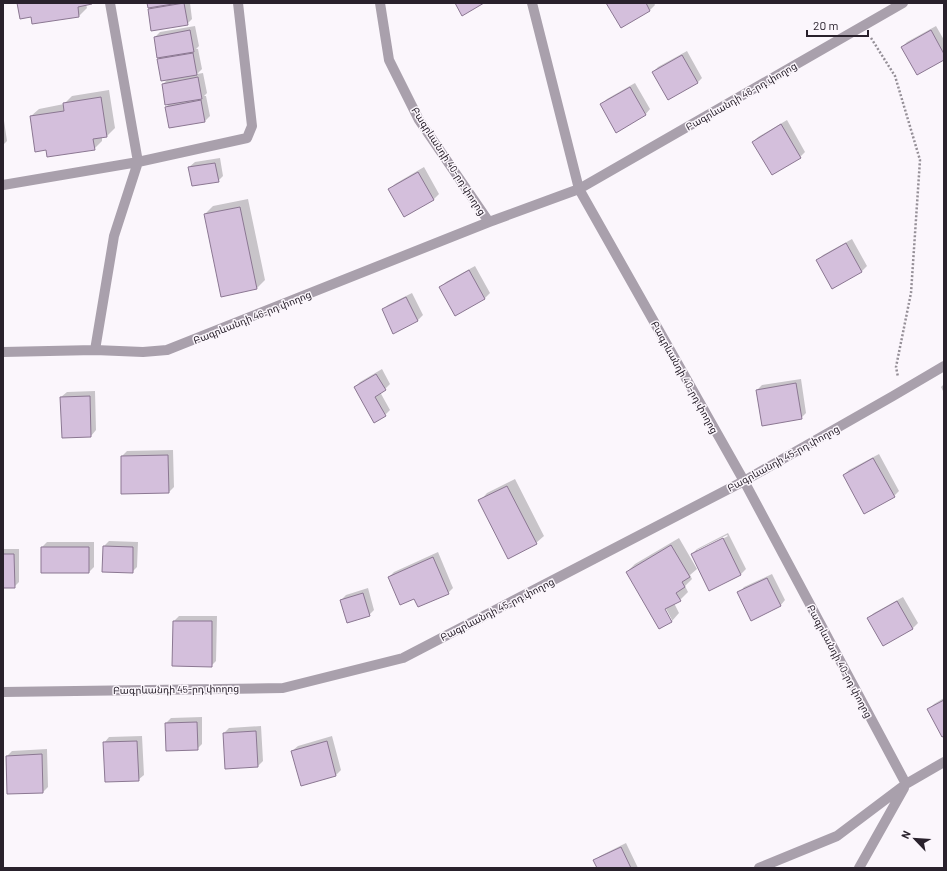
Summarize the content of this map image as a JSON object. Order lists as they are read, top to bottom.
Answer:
{
  "streets": {
    "street": ["Բագրևանդի 46-րդ փողոց", "Բագրևանդի 40-րդ փողոց", "Բագրևանդի 45-րդ փողոց"]
  },
  "crossings": [
    ["Բագրևանդի 46-րդ փողոց", "Բագրևանդի 40-րդ փողոց"],
    ["Բագրևանդի 40-րդ փողոց", "Բագրևանդի 45-րդ փողոց"]
  ],
  "scale_bar": "20 m",
  "north": "top left"
}
